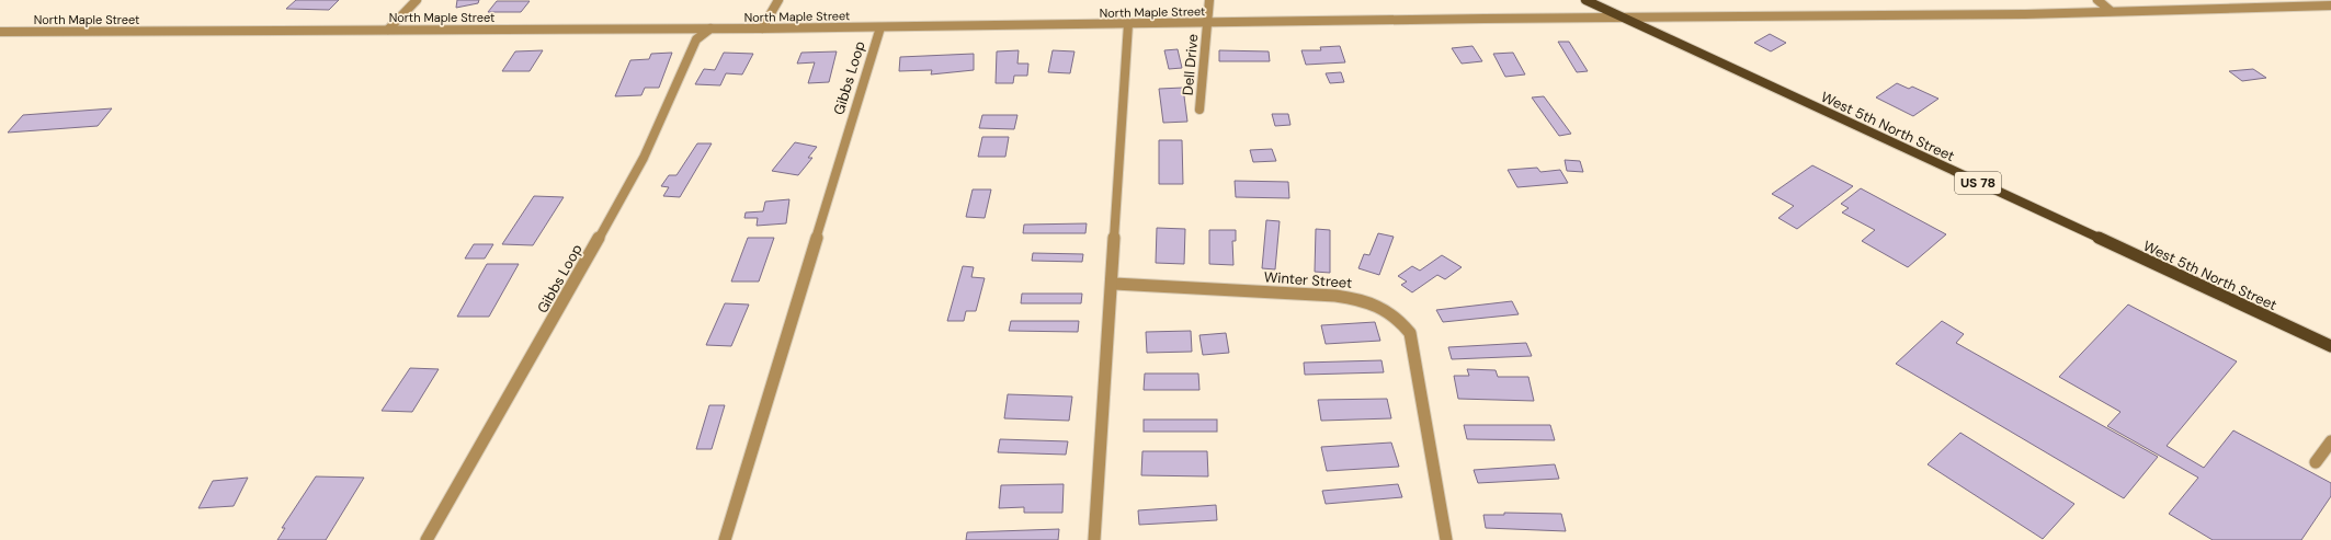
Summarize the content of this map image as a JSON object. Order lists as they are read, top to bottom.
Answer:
{
  "streets": {
    "main road": ["West 5th North Street", "US 78"],
    "street": [
      "North Maple Street",
      "Dell Drive",
      "Gibbs Loop",
      "Winter Street"
    ]
  },
  "crossings": [
    ["North Maple Street", "Dell Drive"],
    ["North Maple Street", "Gibbs Loop"],
    ["North Maple Street", "West 5th North Street"],
    ["North Maple Street", "US 78"],
    ["West 5th North Street", "US 78"]
  ]
}
